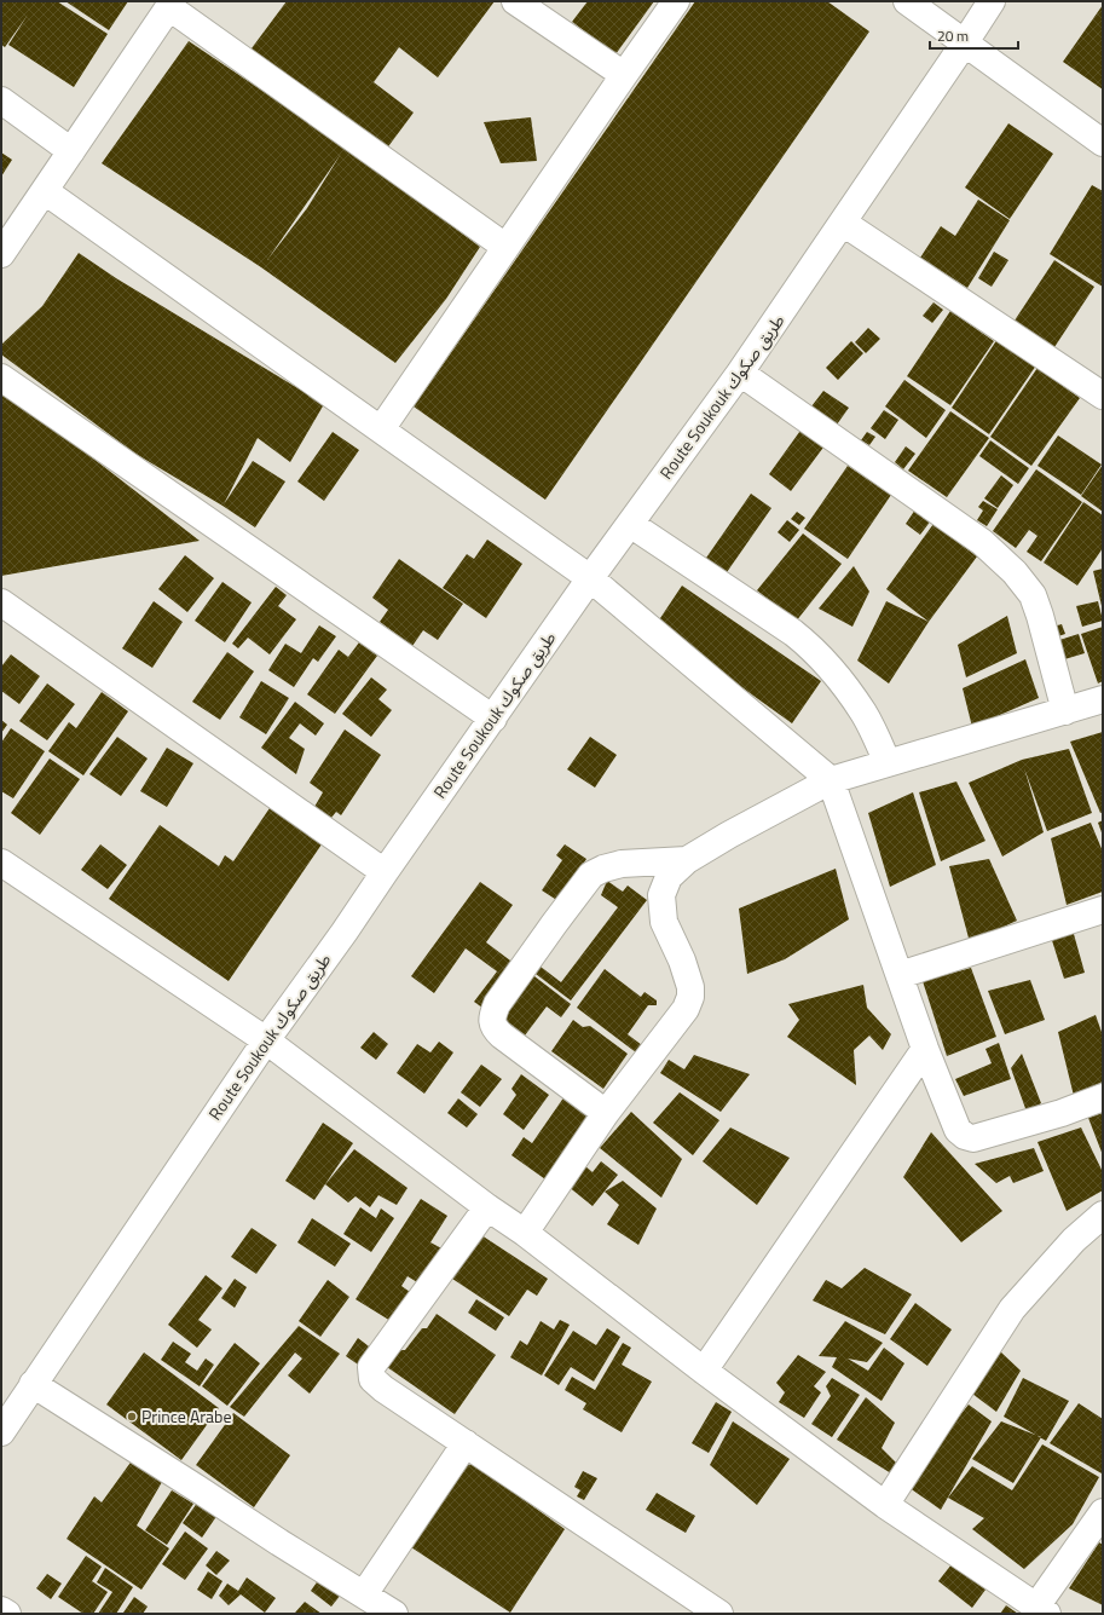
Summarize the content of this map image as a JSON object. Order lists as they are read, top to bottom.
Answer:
{
  "streets": {
    "street": ["Route Soukouk طريق صكوك"]
  },
  "places": ["Prince Arabe"],
  "scale_bar": "20 m"
}
